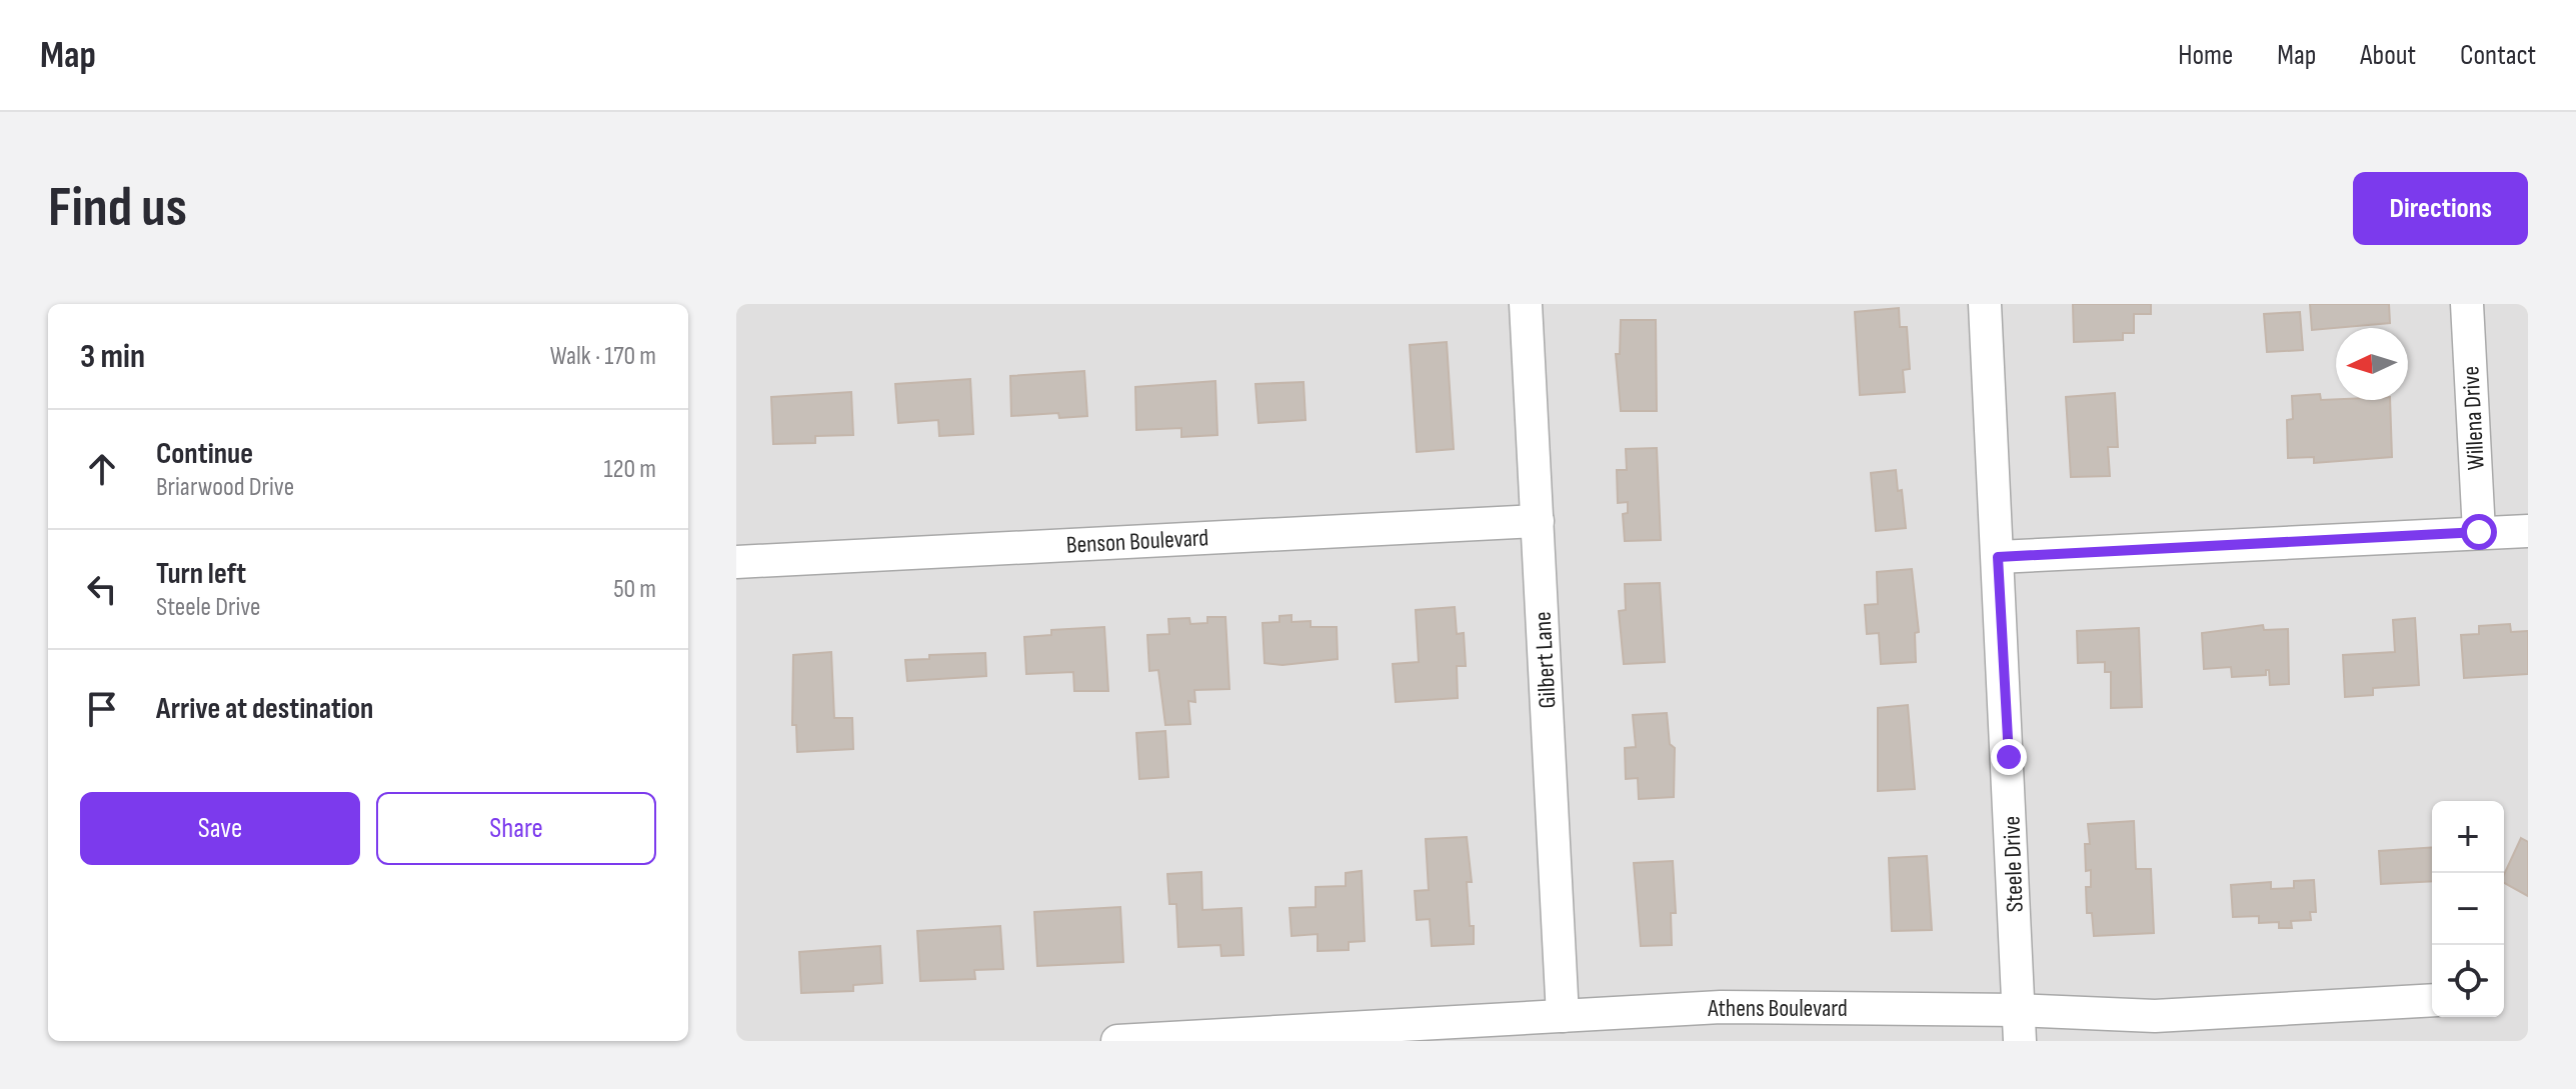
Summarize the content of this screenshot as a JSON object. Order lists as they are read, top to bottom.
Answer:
{
  "streets": {
    "street": [
      "Willena Drive",
      "Benson Boulevard",
      "Gilbert Lane",
      "Steele Drive",
      "Athens Boulevard"
    ]
  },
  "crossings": [
    ["Benson Boulevard", "Gilbert Lane"],
    ["Gilbert Lane", "Athens Boulevard"],
    ["Steele Drive", "Athens Boulevard"]
  ],
  "north": "left",
  "page": {
    "header": "Map",
    "nav": [
      "Home",
      "Map",
      "About",
      "Contact"
    ],
    "buttons": [
      "Directions",
      ["Save", "Share"]
    ],
    "title": "Find us",
    "heading": ["3 min", "Walk · 170 m"],
    "list": [
      ["Continue", "Briarwood Drive", "120 m"],
      ["Turn left", "Steele Drive", "50 m"],
      "Arrive at destination"
    ],
    "map_buttons": ["+", "−"]
  }
}
